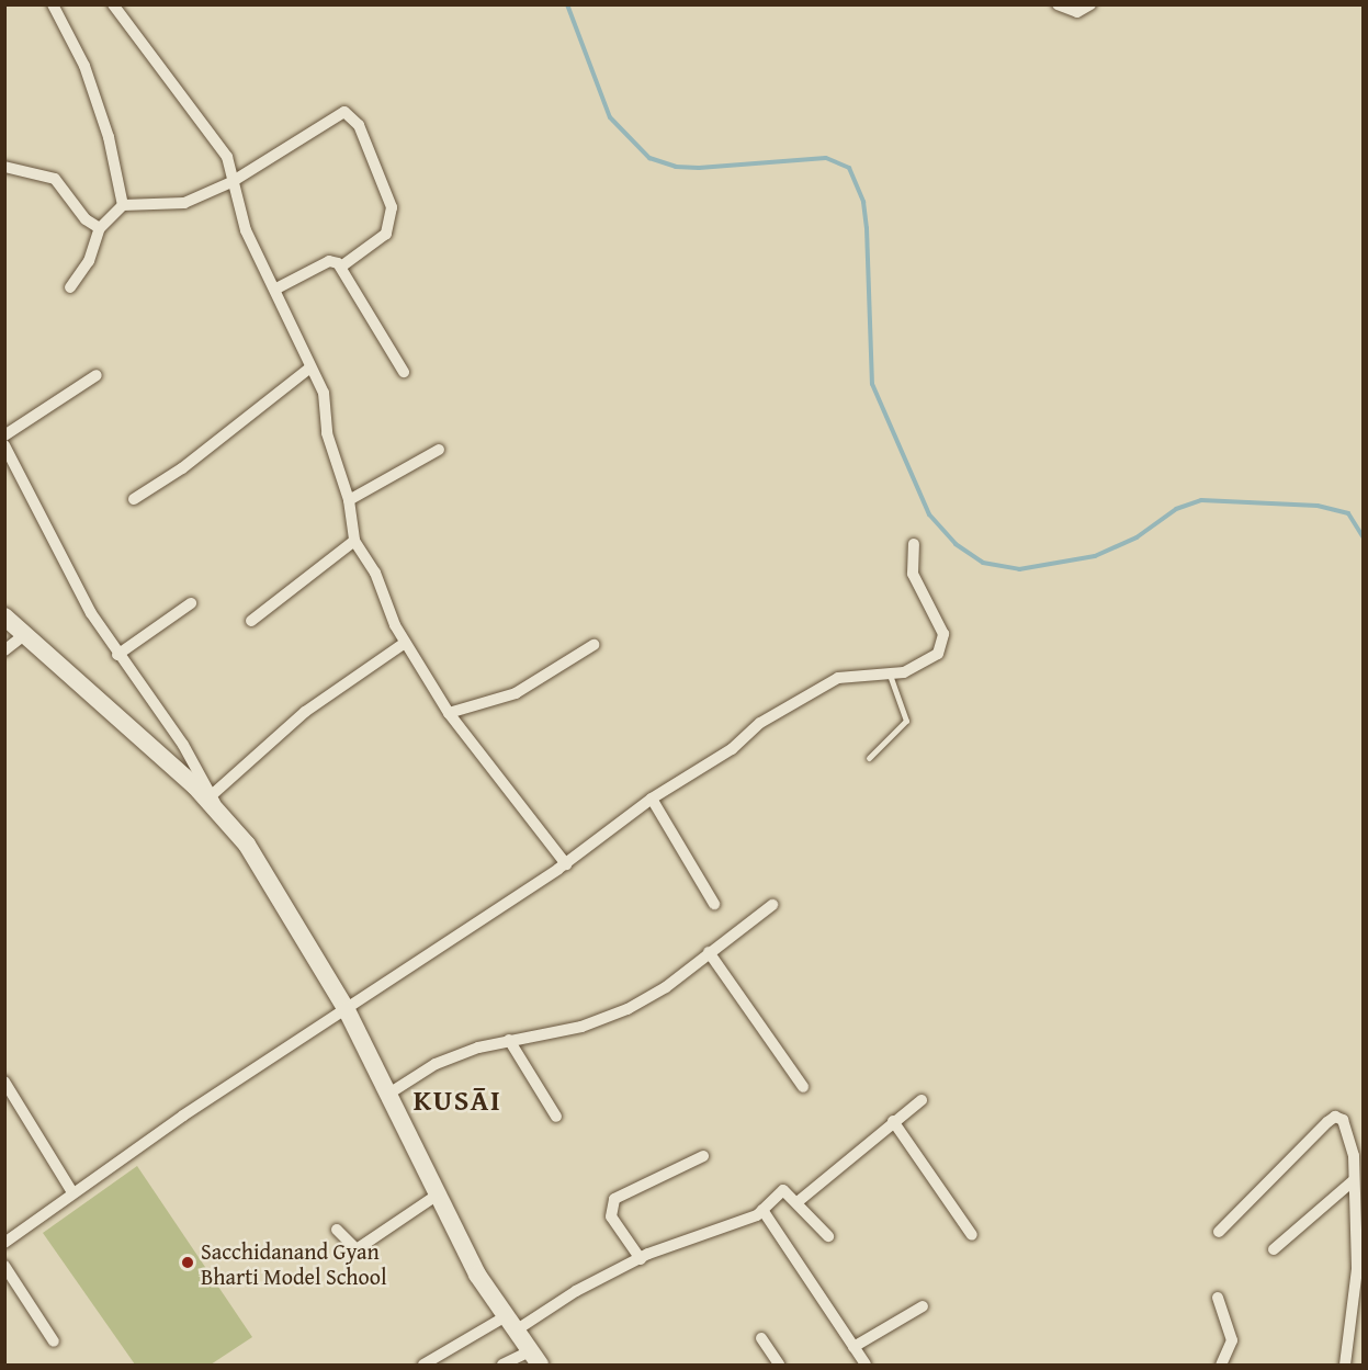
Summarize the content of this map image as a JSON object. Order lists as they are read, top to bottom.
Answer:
{
  "districts": ["KUSĀI"],
  "places": ["Sacchidanand Gyan Bharti Model School"]
}
